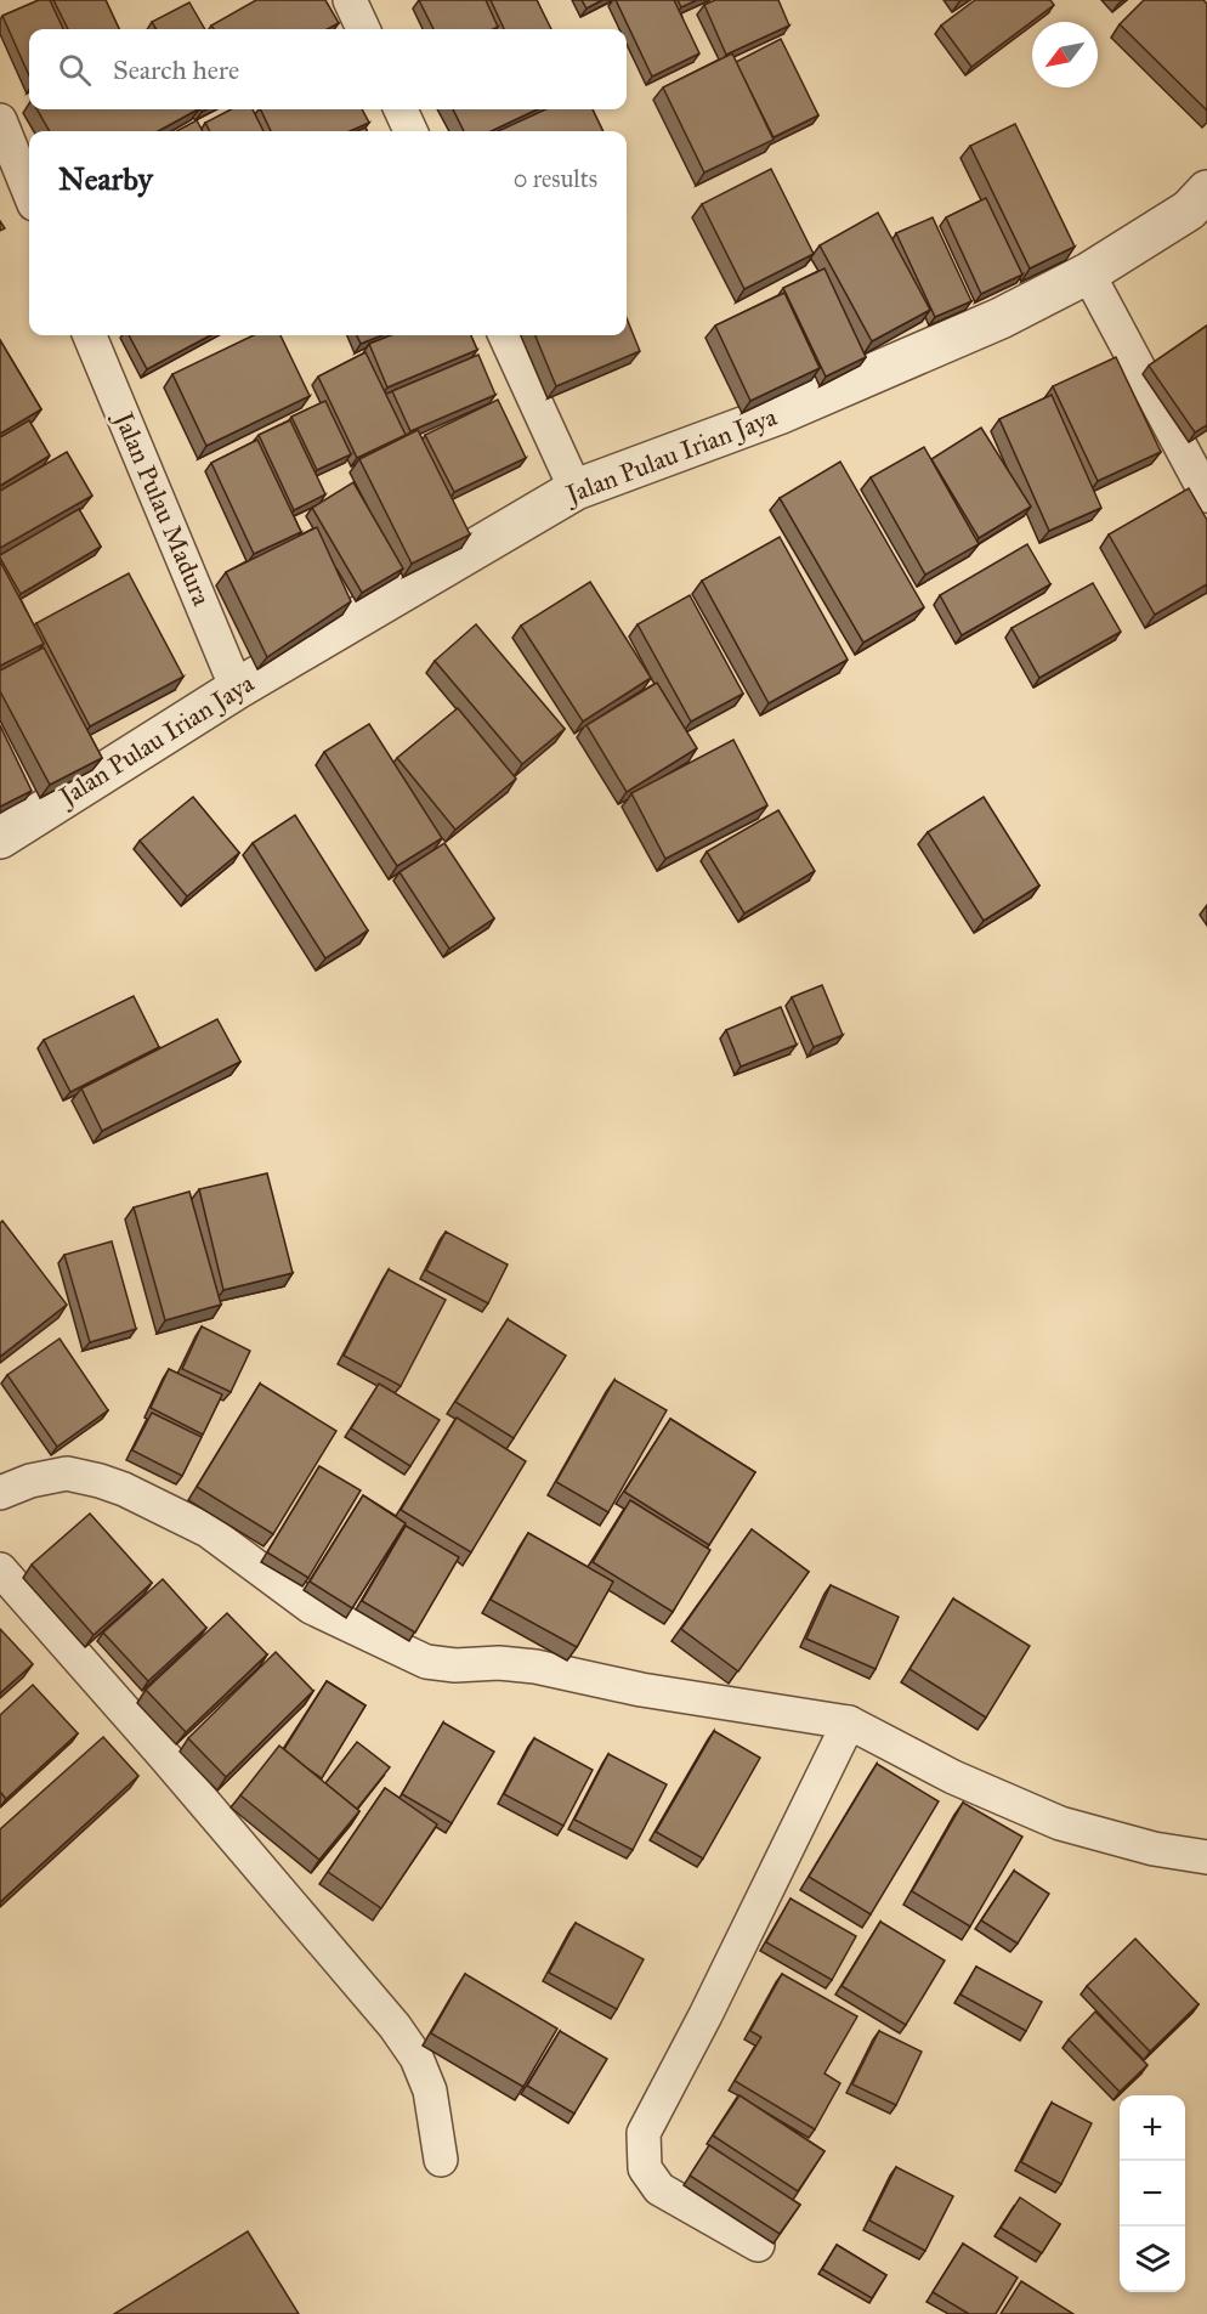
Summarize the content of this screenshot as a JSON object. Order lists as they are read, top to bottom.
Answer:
{
  "streets": {
    "street": ["Jalan Pulau Irian Jaya", "Jalan Pulau Madura"]
  },
  "crossings": [
    ["Jalan Pulau Irian Jaya", "Jalan Pulau Madura"]
  ],
  "north": "bottom left",
  "page": {
    "search": "Search here",
    "heading": ["Nearby", "0 results"],
    "map_buttons": ["+", "−"]
  }
}
